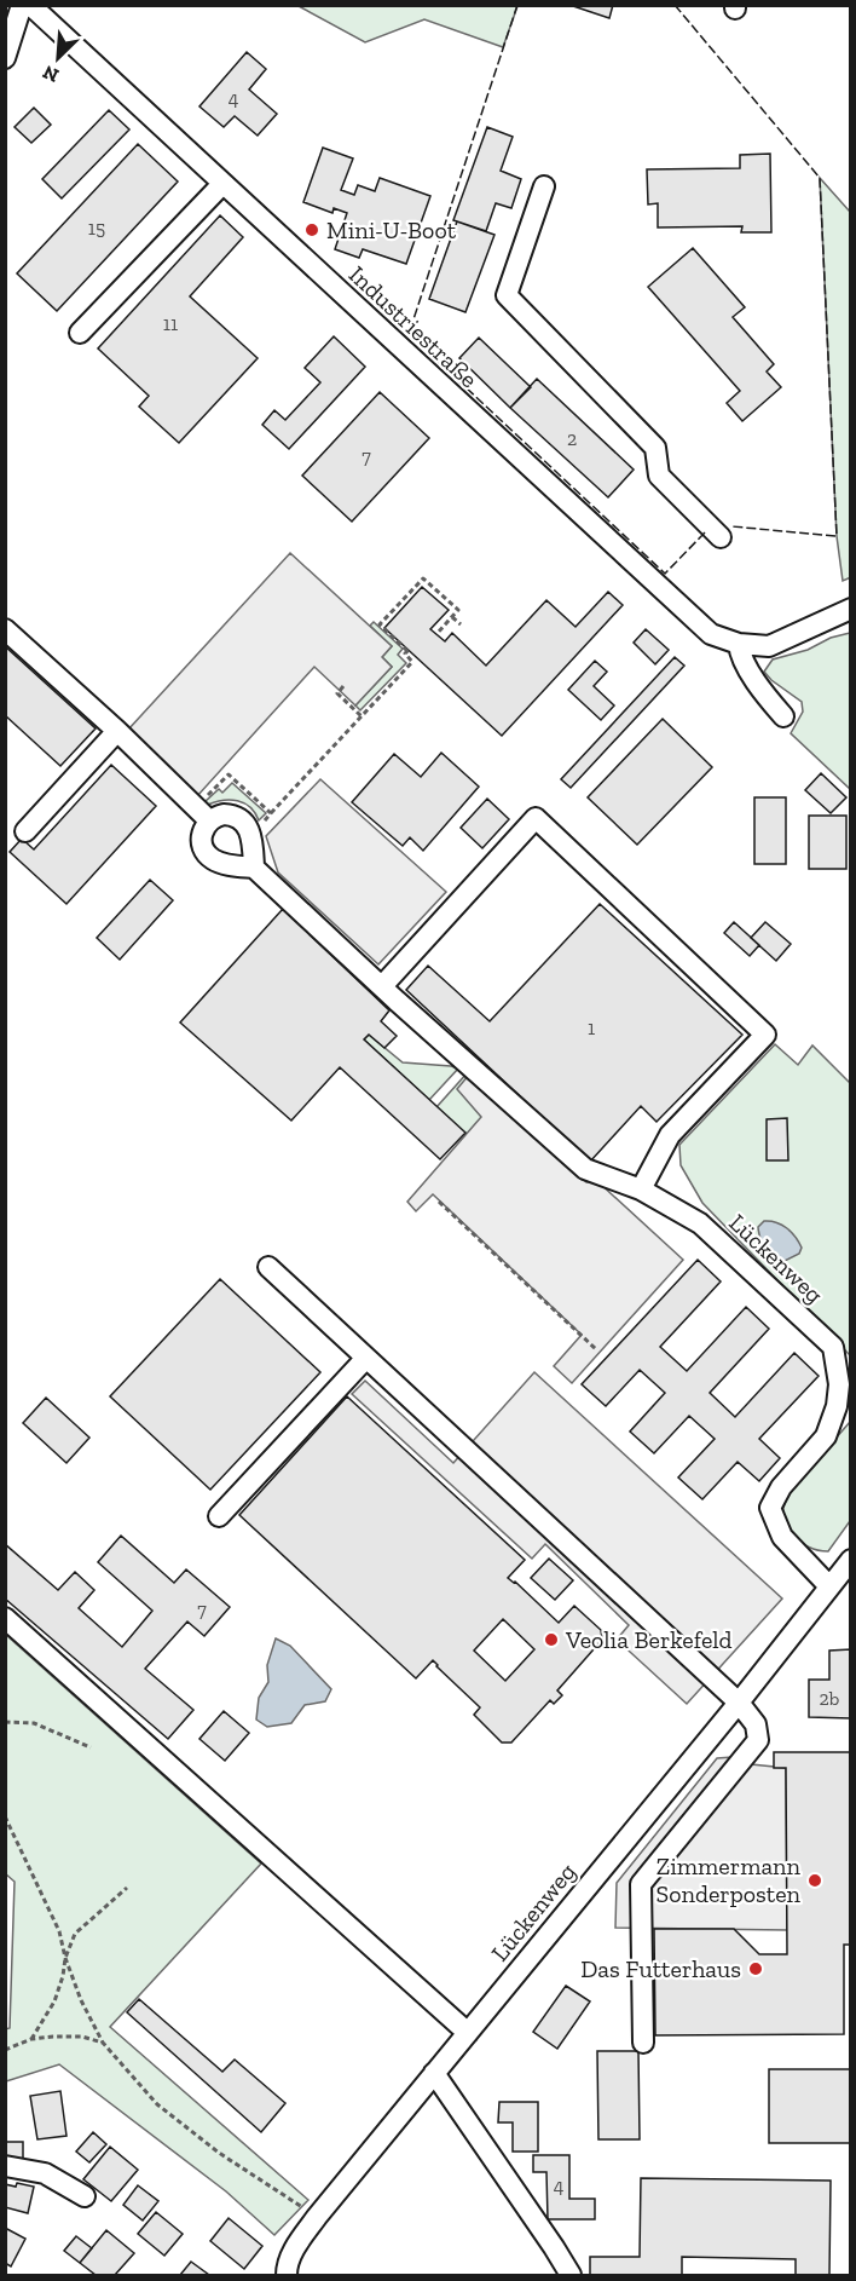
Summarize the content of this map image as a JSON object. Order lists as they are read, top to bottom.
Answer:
{
  "streets": {
    "street": ["Industriestraße", "Lückenweg"]
  },
  "places": [
    "Mini-U-Boot",
    "Veolia Berkefeld",
    "Zimmermann Sonderposten",
    "Das Futterhaus"
  ],
  "house_numbers": [
    "4",
    "15",
    "11",
    "2",
    "7",
    "1",
    "7",
    "2b",
    "4"
  ],
  "north": "bottom left"
}
